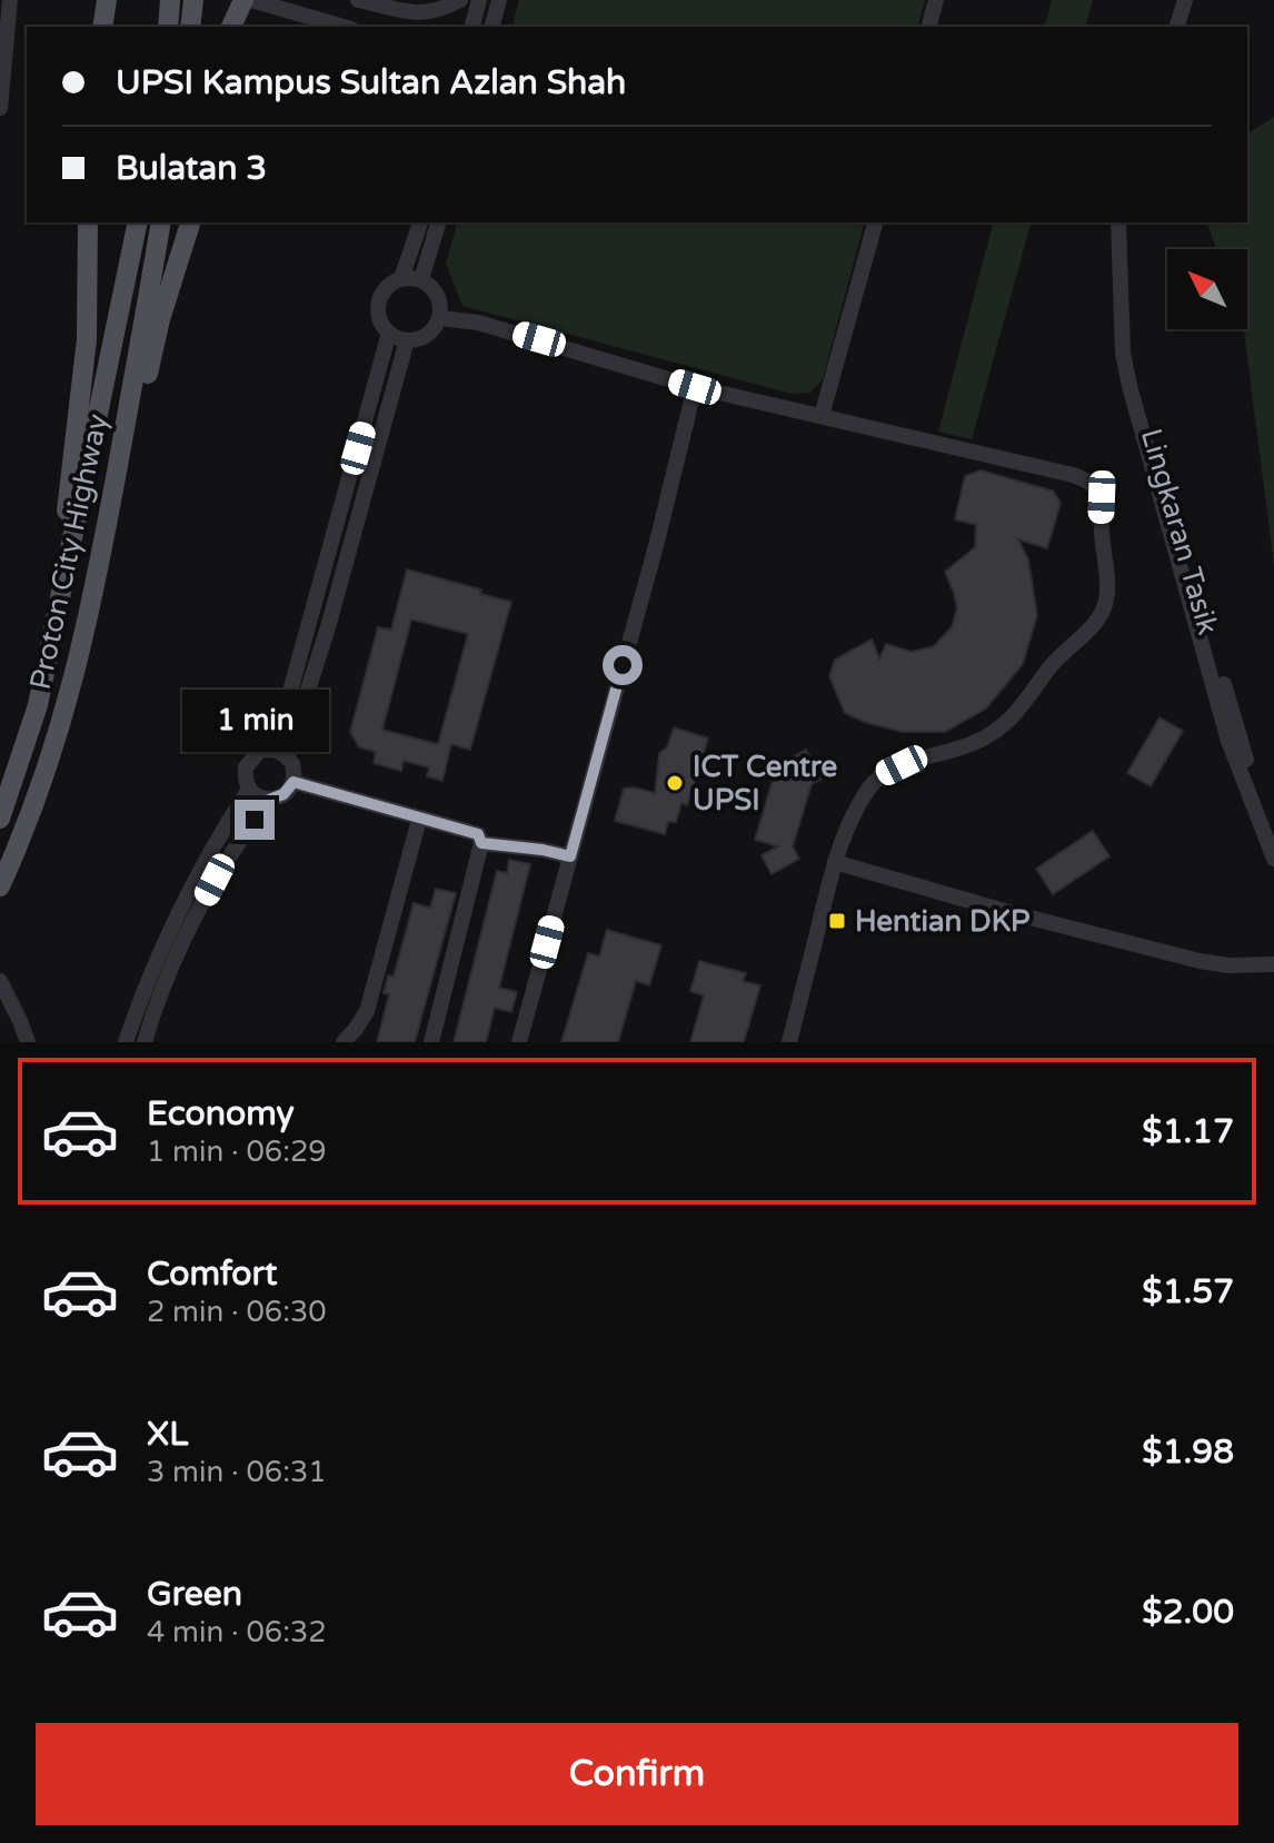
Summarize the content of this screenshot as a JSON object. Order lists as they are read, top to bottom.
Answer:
{
  "streets": {
    "main road": ["Proton City Highway"],
    "street": ["Lingkaran Tasik"]
  },
  "places": {
    "other": ["ICT Centre UPSI"],
    "transit": ["Hentian DKP"]
  },
  "north": "top left",
  "page": {
    "banner": ["UPSI Kampus Sultan Azlan Shah", "Bulatan 3"],
    "bubble": "1 min",
    "list": [
      {
        "name": "Economy",
        "note": "1 min · 06:29",
        "value": "$1.17"
      },
      {
        "name": "Comfort",
        "note": "2 min · 06:30",
        "value": "$1.57"
      },
      {
        "name": "XL",
        "note": "3 min · 06:31",
        "value": "$1.98"
      },
      {
        "name": "Green",
        "note": "4 min · 06:32",
        "value": "$2.00"
      }
    ],
    "buttons": "Confirm"
  }
}
